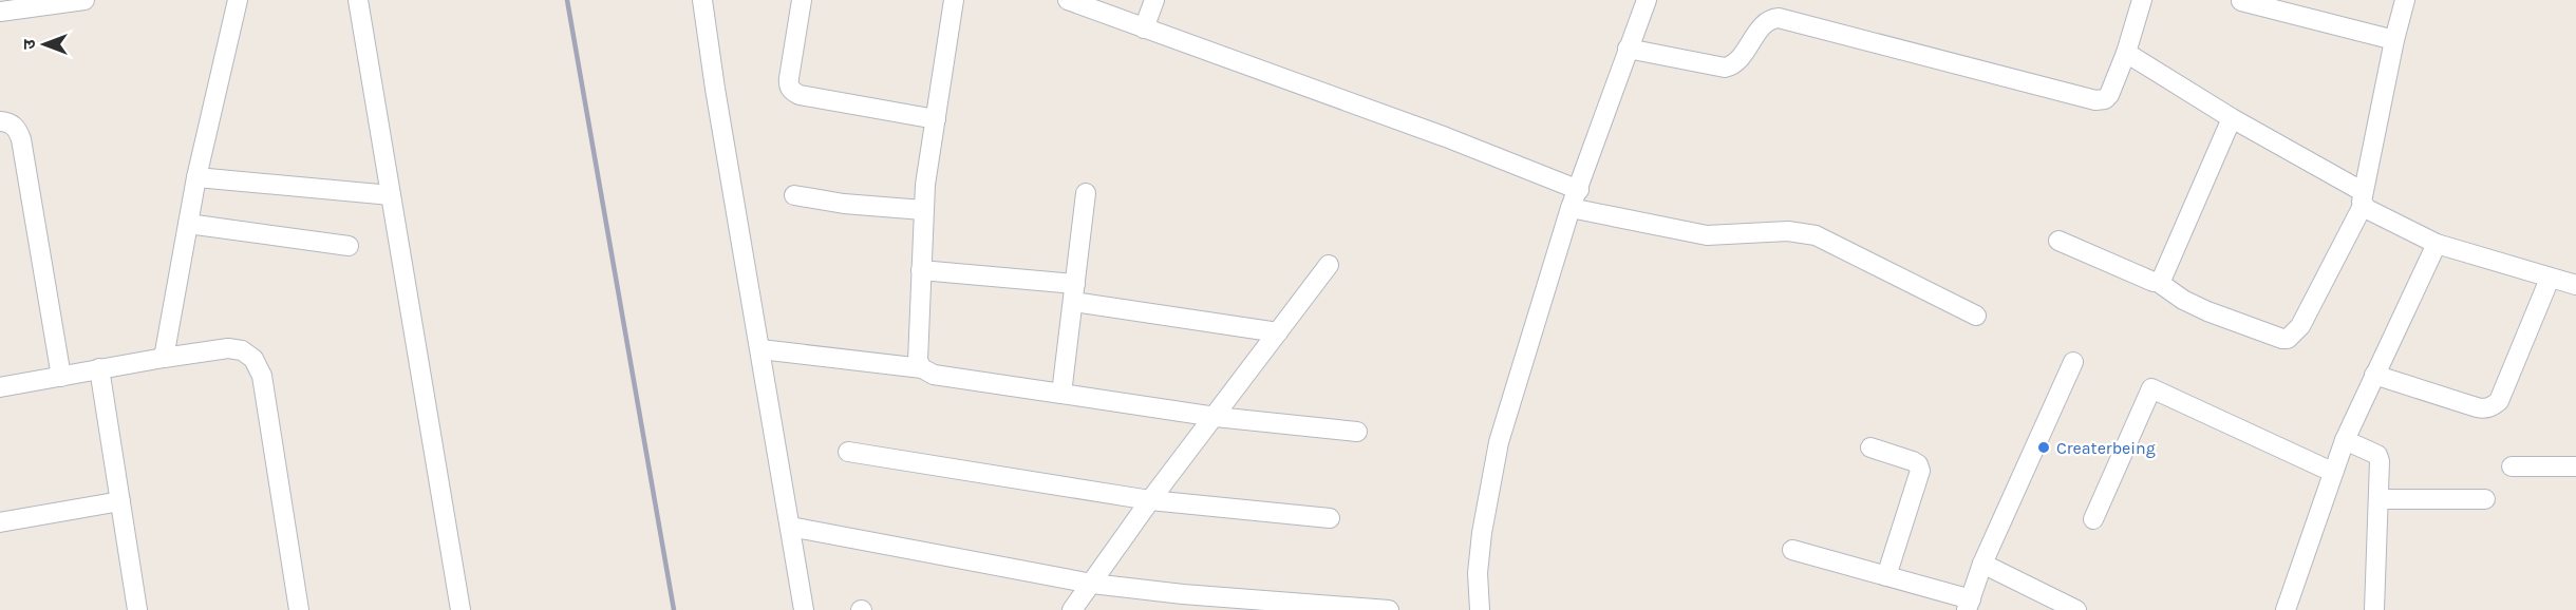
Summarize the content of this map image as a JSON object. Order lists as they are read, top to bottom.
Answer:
{
  "places": ["Createrbeing"],
  "north": "left"
}
